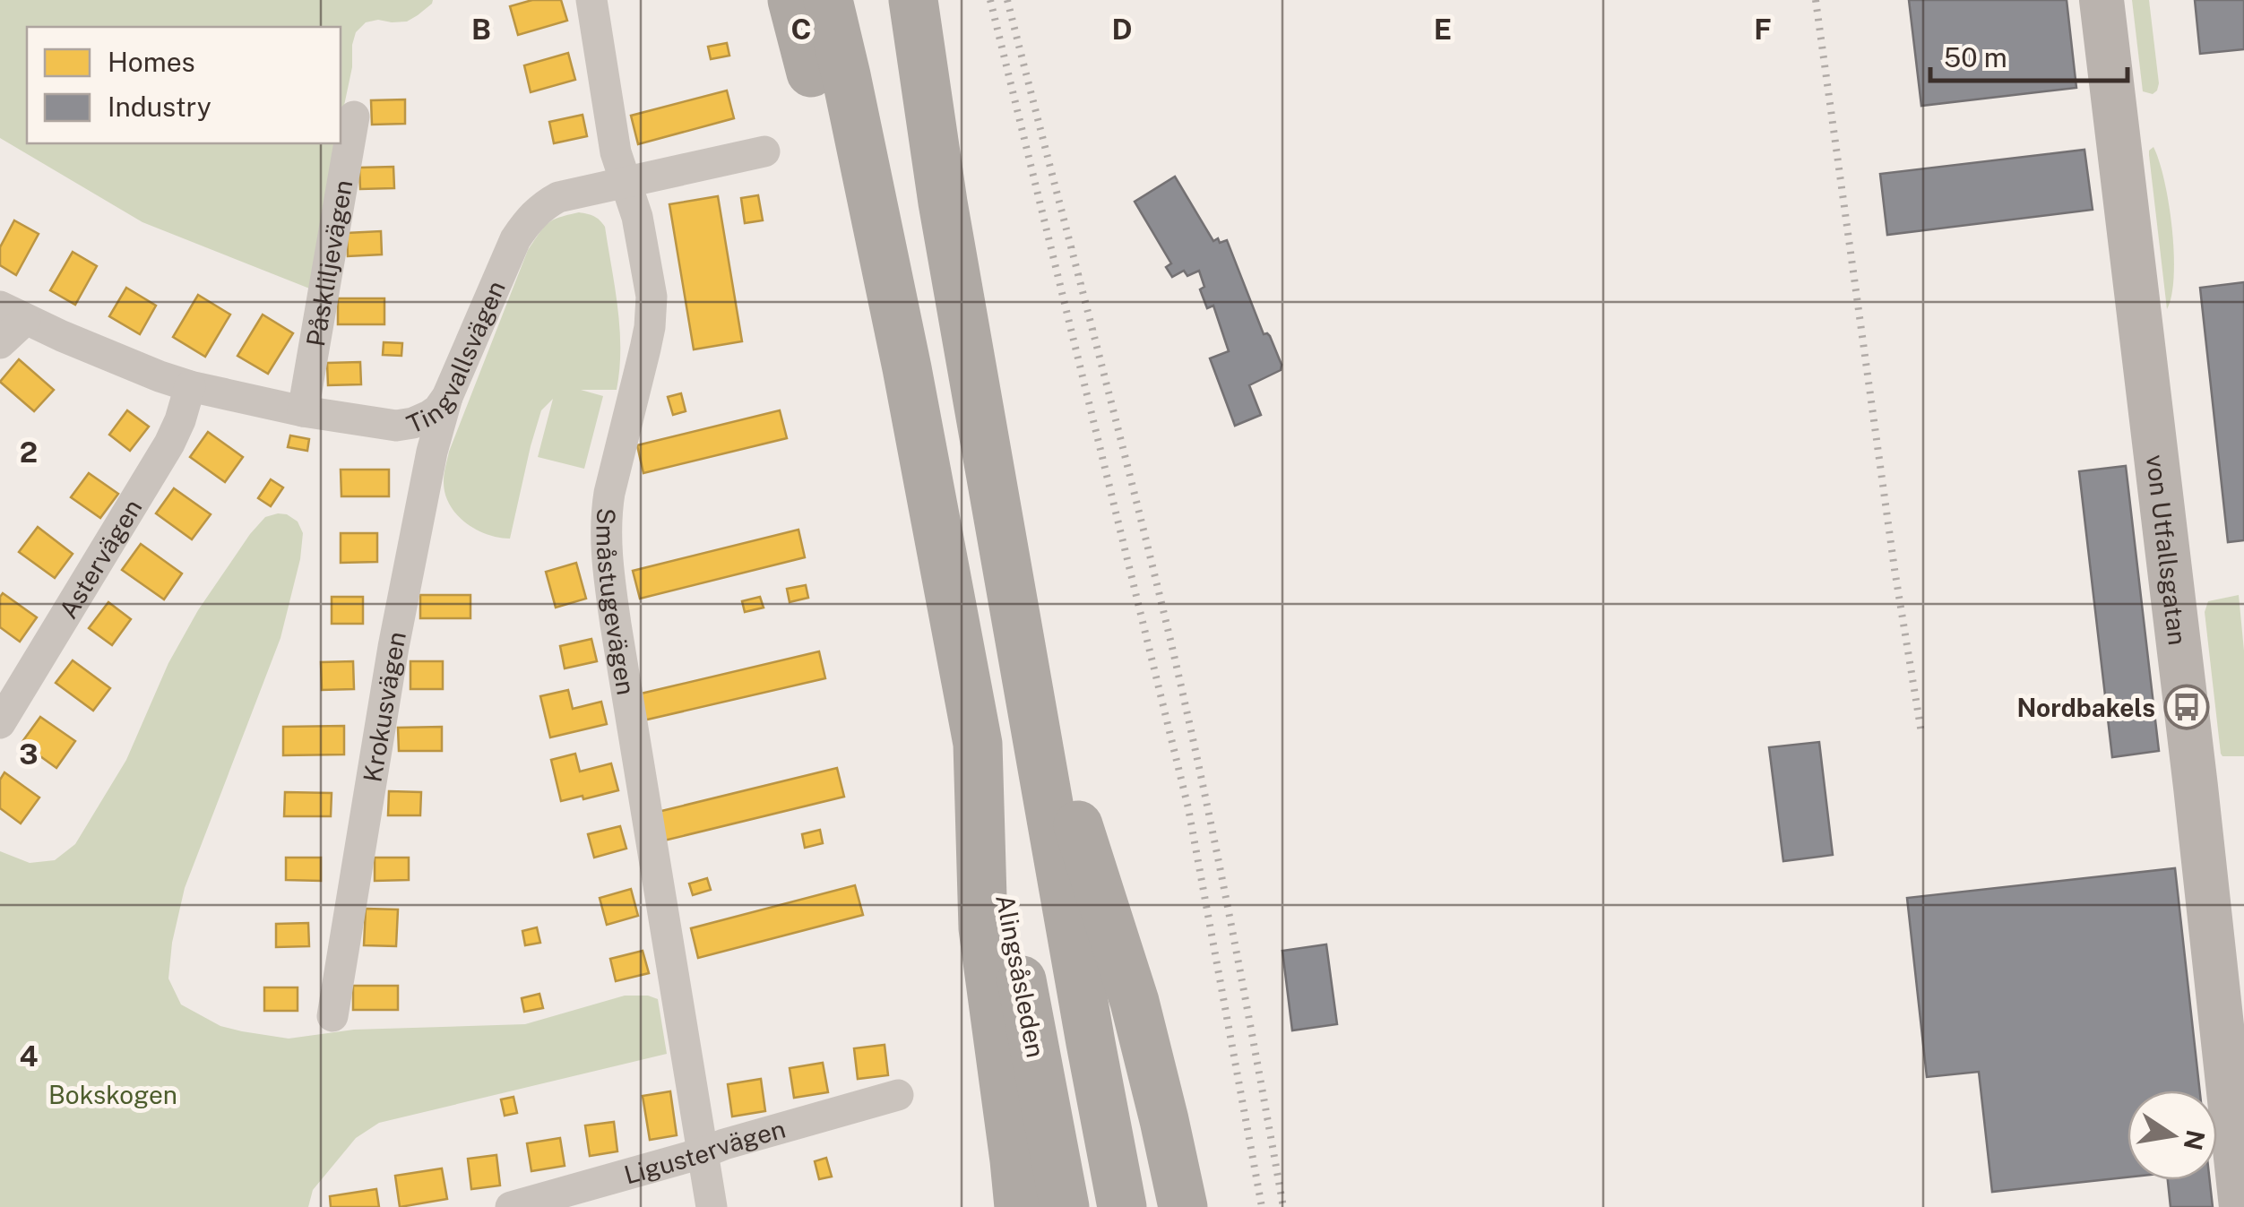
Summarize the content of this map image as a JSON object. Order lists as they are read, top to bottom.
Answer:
{
  "streets": {
    "highway": ["Alingsåsleden"],
    "street": [
      "Påskliljevägen",
      "Tingvallsvägen",
      "von Utfallsgatan",
      "Astervägen",
      "Småstugevägen",
      "Krokusvägen",
      "Ligustervägen"
    ]
  },
  "crossings": [
    ["Påskliljevägen", "Tingvallsvägen"],
    ["Tingvallsvägen", "Astervägen"],
    ["Tingvallsvägen", "Småstugevägen"],
    ["Tingvallsvägen", "Krokusvägen"],
    ["Småstugevägen", "Ligustervägen"]
  ],
  "parks": ["Bokskogen"],
  "places": {
    "bus stop": ["Nordbakels"]
  },
  "legend": ["Homes", "Industry"],
  "scale_bar": "50 m",
  "north": "right",
  "grid": {
    "columns": [
      "B",
      "C",
      "D",
      "E",
      "F"
    ],
    "rows": ["2", "3", "4"]
  }
}
